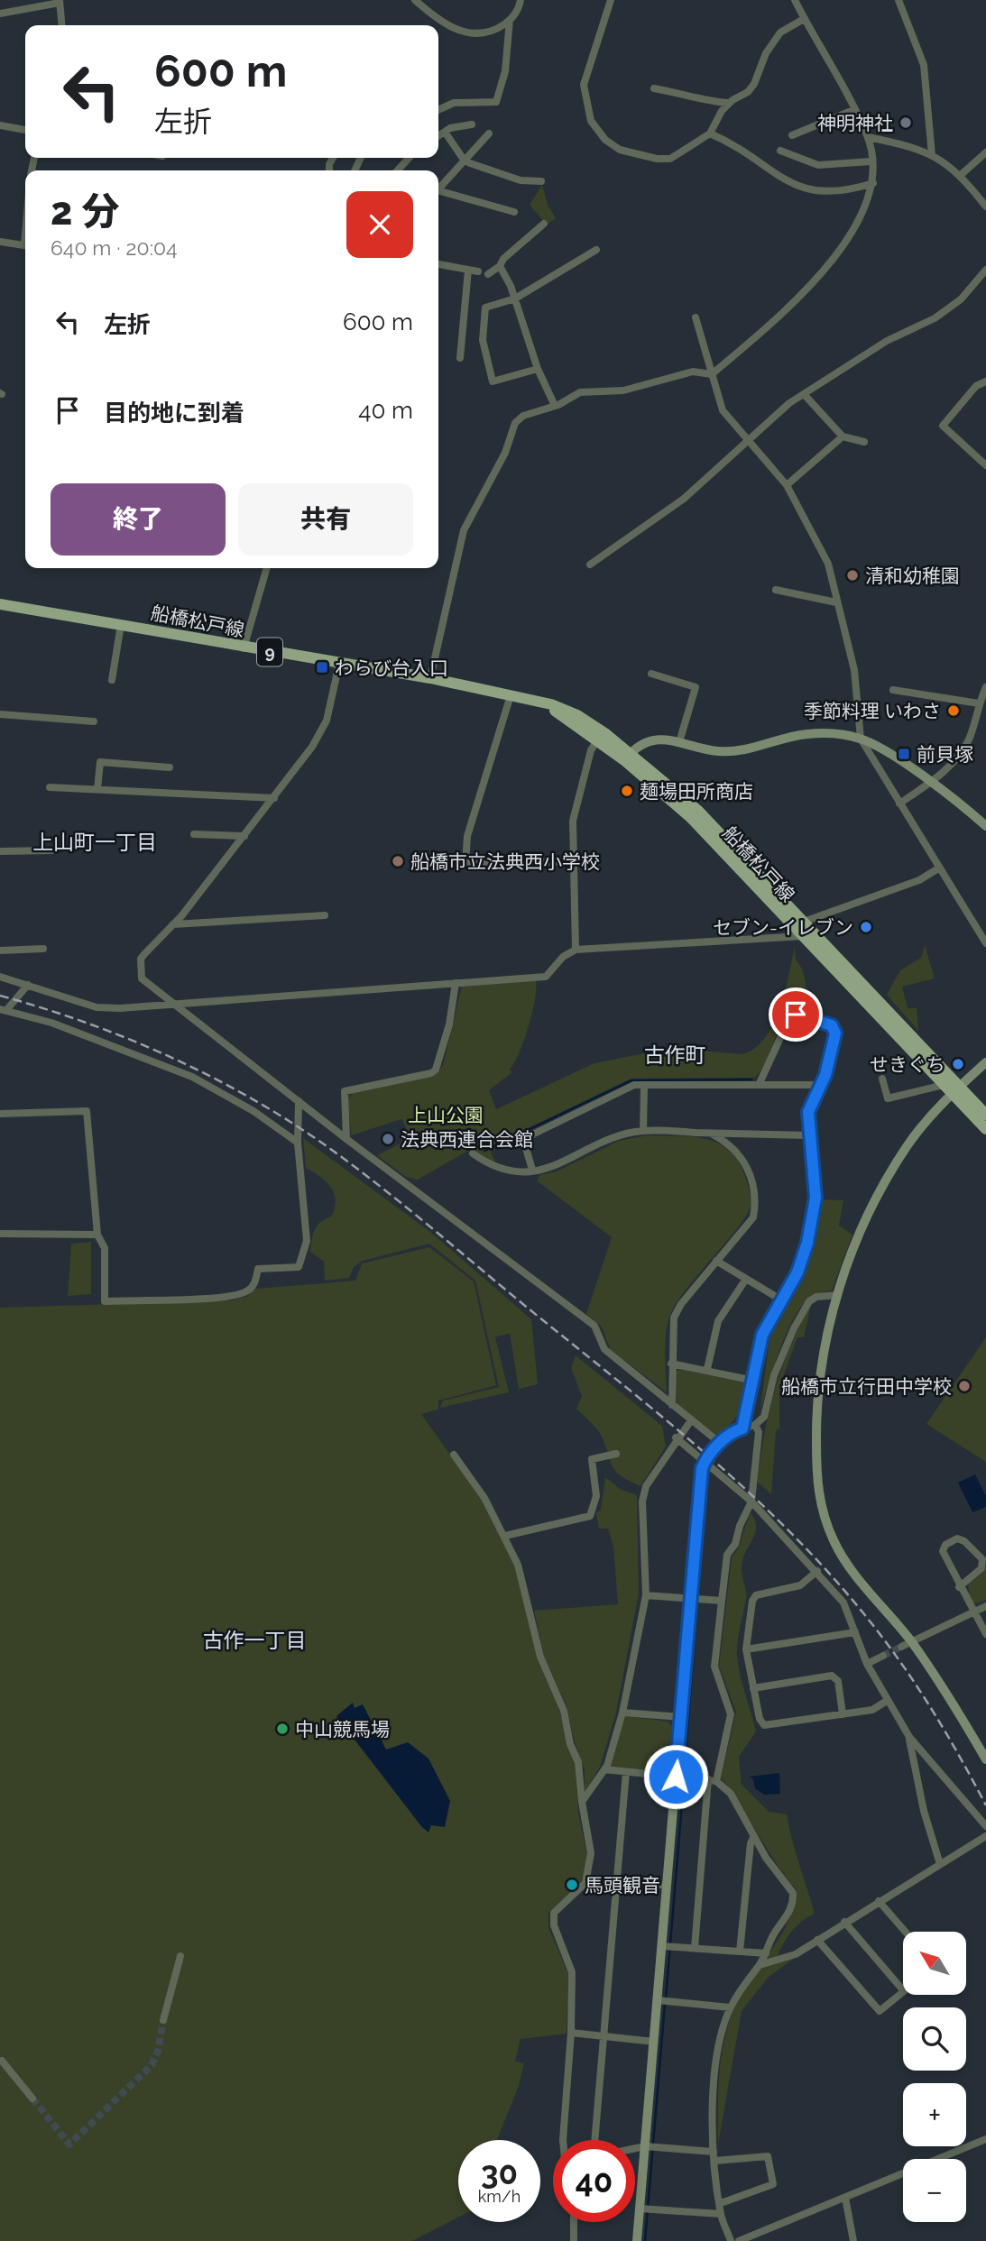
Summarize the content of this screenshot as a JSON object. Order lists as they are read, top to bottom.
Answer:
{
  "streets": {
    "main road": ["船橋松戸線", "9"]
  },
  "districts": ["上山町一丁目", "古作町", "古作一丁目"],
  "parks": ["上山公園"],
  "places": {
    "other": [
      "神明神社",
      "清和幼稚園",
      "季節料理 いわさ",
      "麺場田所商店",
      "船橋市立法典西小学校",
      "セブン-イレブン",
      "せきぐち",
      "法典西連合会館",
      "船橋市立行田中学校",
      "中山競馬場",
      "馬頭観音"
    ],
    "transit": ["わらび台入口", "前貝塚"]
  },
  "north": "top left",
  "page": {
    "turn": ["600 m", "左折"],
    "heading": ["2 分", "640 m · 20:04"],
    "list": [
      {
        "name": "左折",
        "value": "600 m"
      },
      {
        "name": "目的地に到着",
        "value": "40 m"
      }
    ],
    "buttons": ["終了", "共有"],
    "map_buttons": ["+", "−"],
    "speed": "30 km/h",
    "limit": "40"
  }
}
